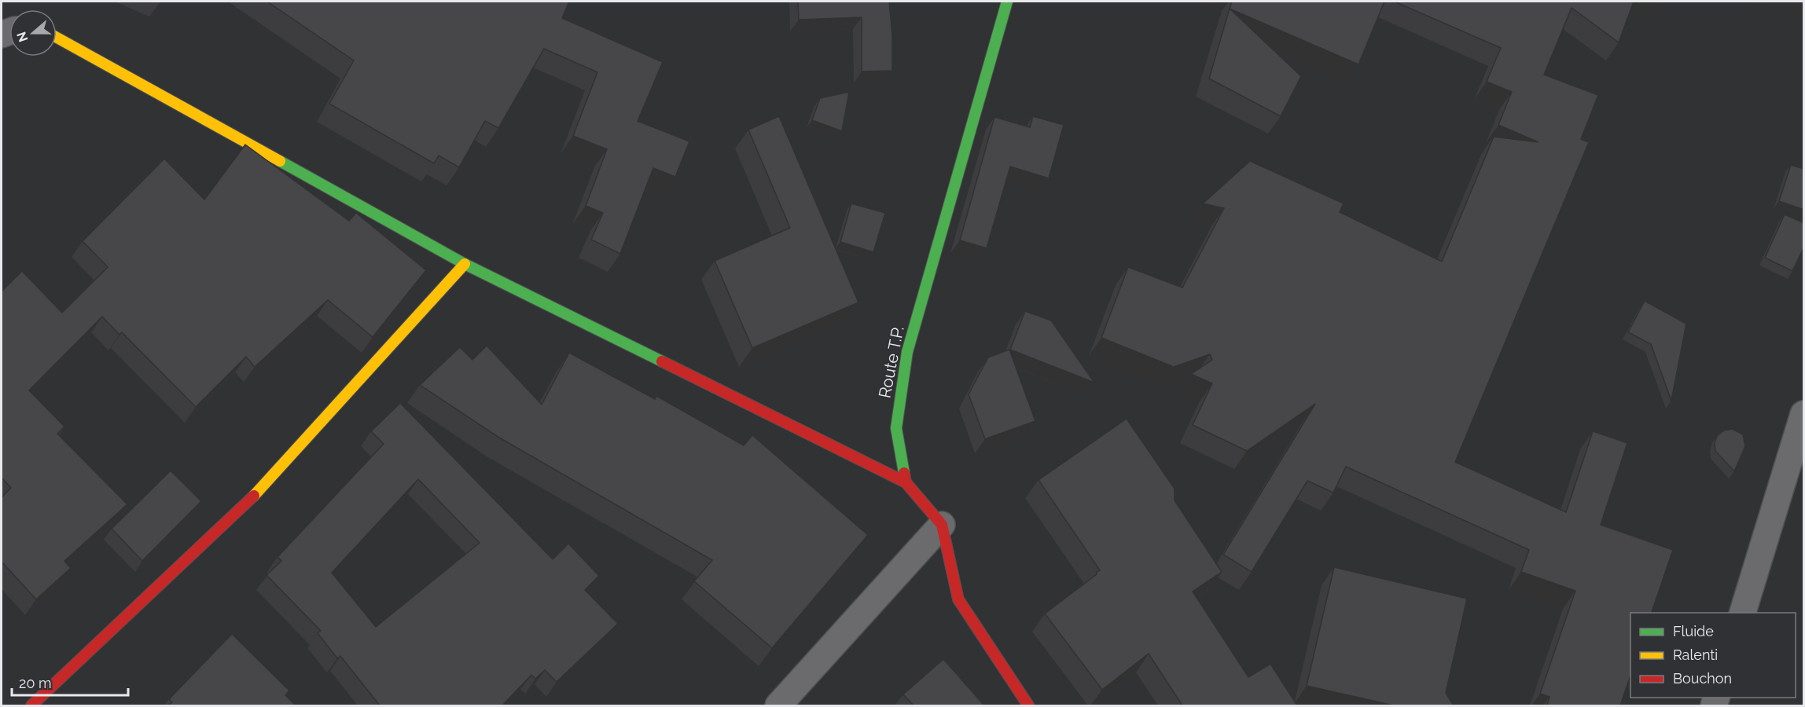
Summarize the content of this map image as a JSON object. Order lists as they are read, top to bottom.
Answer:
{
  "streets": {
    "street": ["Route T.P."]
  },
  "legend": ["Fluide", "Ralenti", "Bouchon"],
  "scale_bar": "20 m",
  "north": "left"
}
